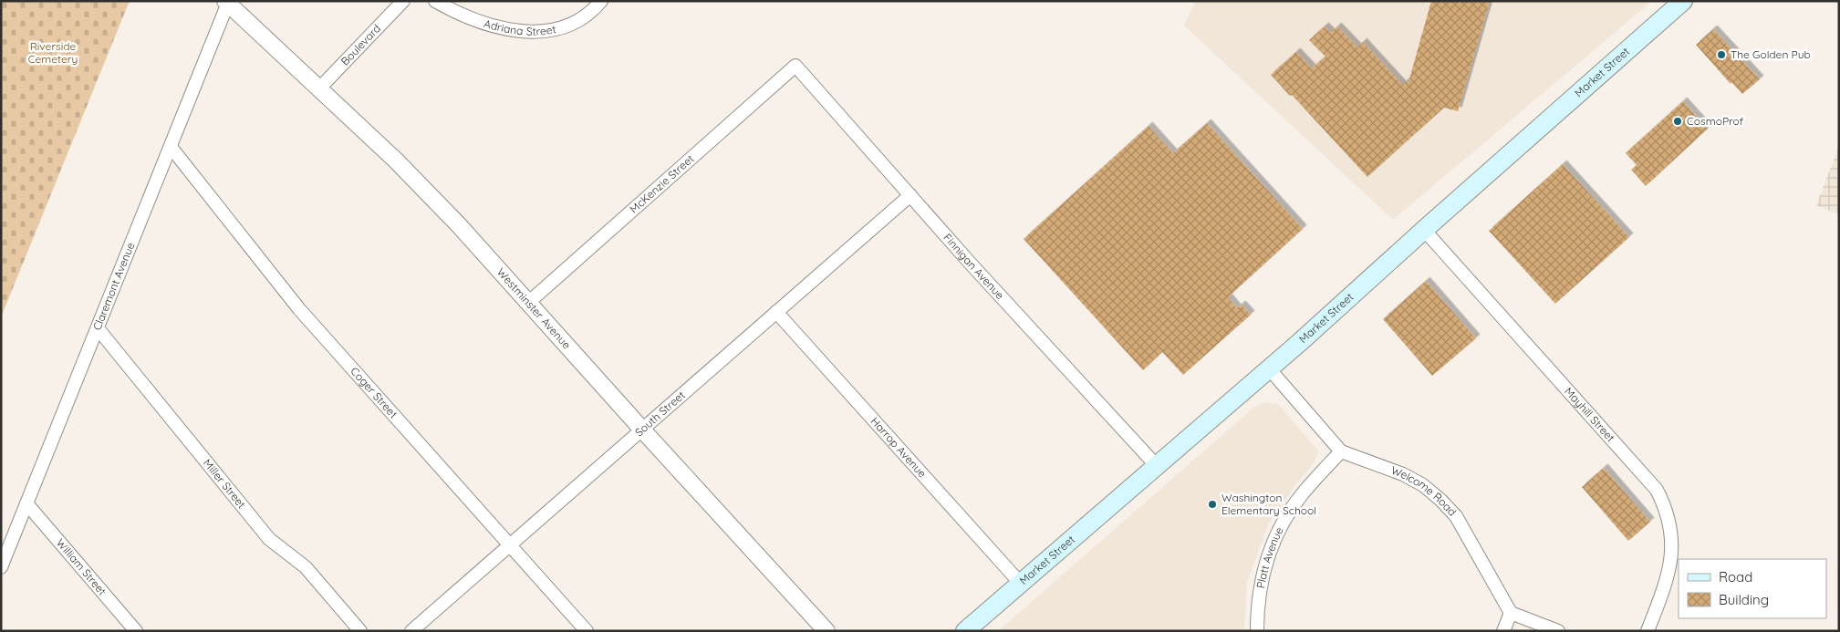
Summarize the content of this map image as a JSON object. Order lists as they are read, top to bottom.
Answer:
{
  "streets": {
    "main road": ["Market Street"],
    "street": [
      "Adriana Street",
      "Boulevard",
      "McKenzie Street",
      "Finnigan Avenue",
      "Claremont Avenue",
      "Westminster Avenue",
      "Coger Street",
      "South Street",
      "Mayhill Street",
      "Harrop Avenue",
      "Miller Street",
      "Welcome Road",
      "Platt Avenue",
      "William Street"
    ]
  },
  "crossings": [
    ["Boulevard", "Westminster Avenue"],
    ["Market Street", "Finnigan Avenue"],
    ["Market Street", "Mayhill Street"],
    ["Market Street", "Harrop Avenue"],
    ["Market Street", "Welcome Road"],
    ["McKenzie Street", "Finnigan Avenue"],
    ["McKenzie Street", "Westminster Avenue"],
    ["Finnigan Avenue", "South Street"],
    ["Claremont Avenue", "Westminster Avenue"],
    ["Claremont Avenue", "Coger Street"],
    ["Claremont Avenue", "Miller Street"],
    ["Claremont Avenue", "William Street"],
    ["Westminster Avenue", "South Street"],
    ["Coger Street", "South Street"],
    ["South Street", "Harrop Avenue"],
    ["Welcome Road", "Platt Avenue"]
  ],
  "parks": ["Riverside Cemetery"],
  "places": ["The Golden Pub", "CosmoProf", "Washington Elementary School"],
  "legend": ["Road", "Building"]
}
